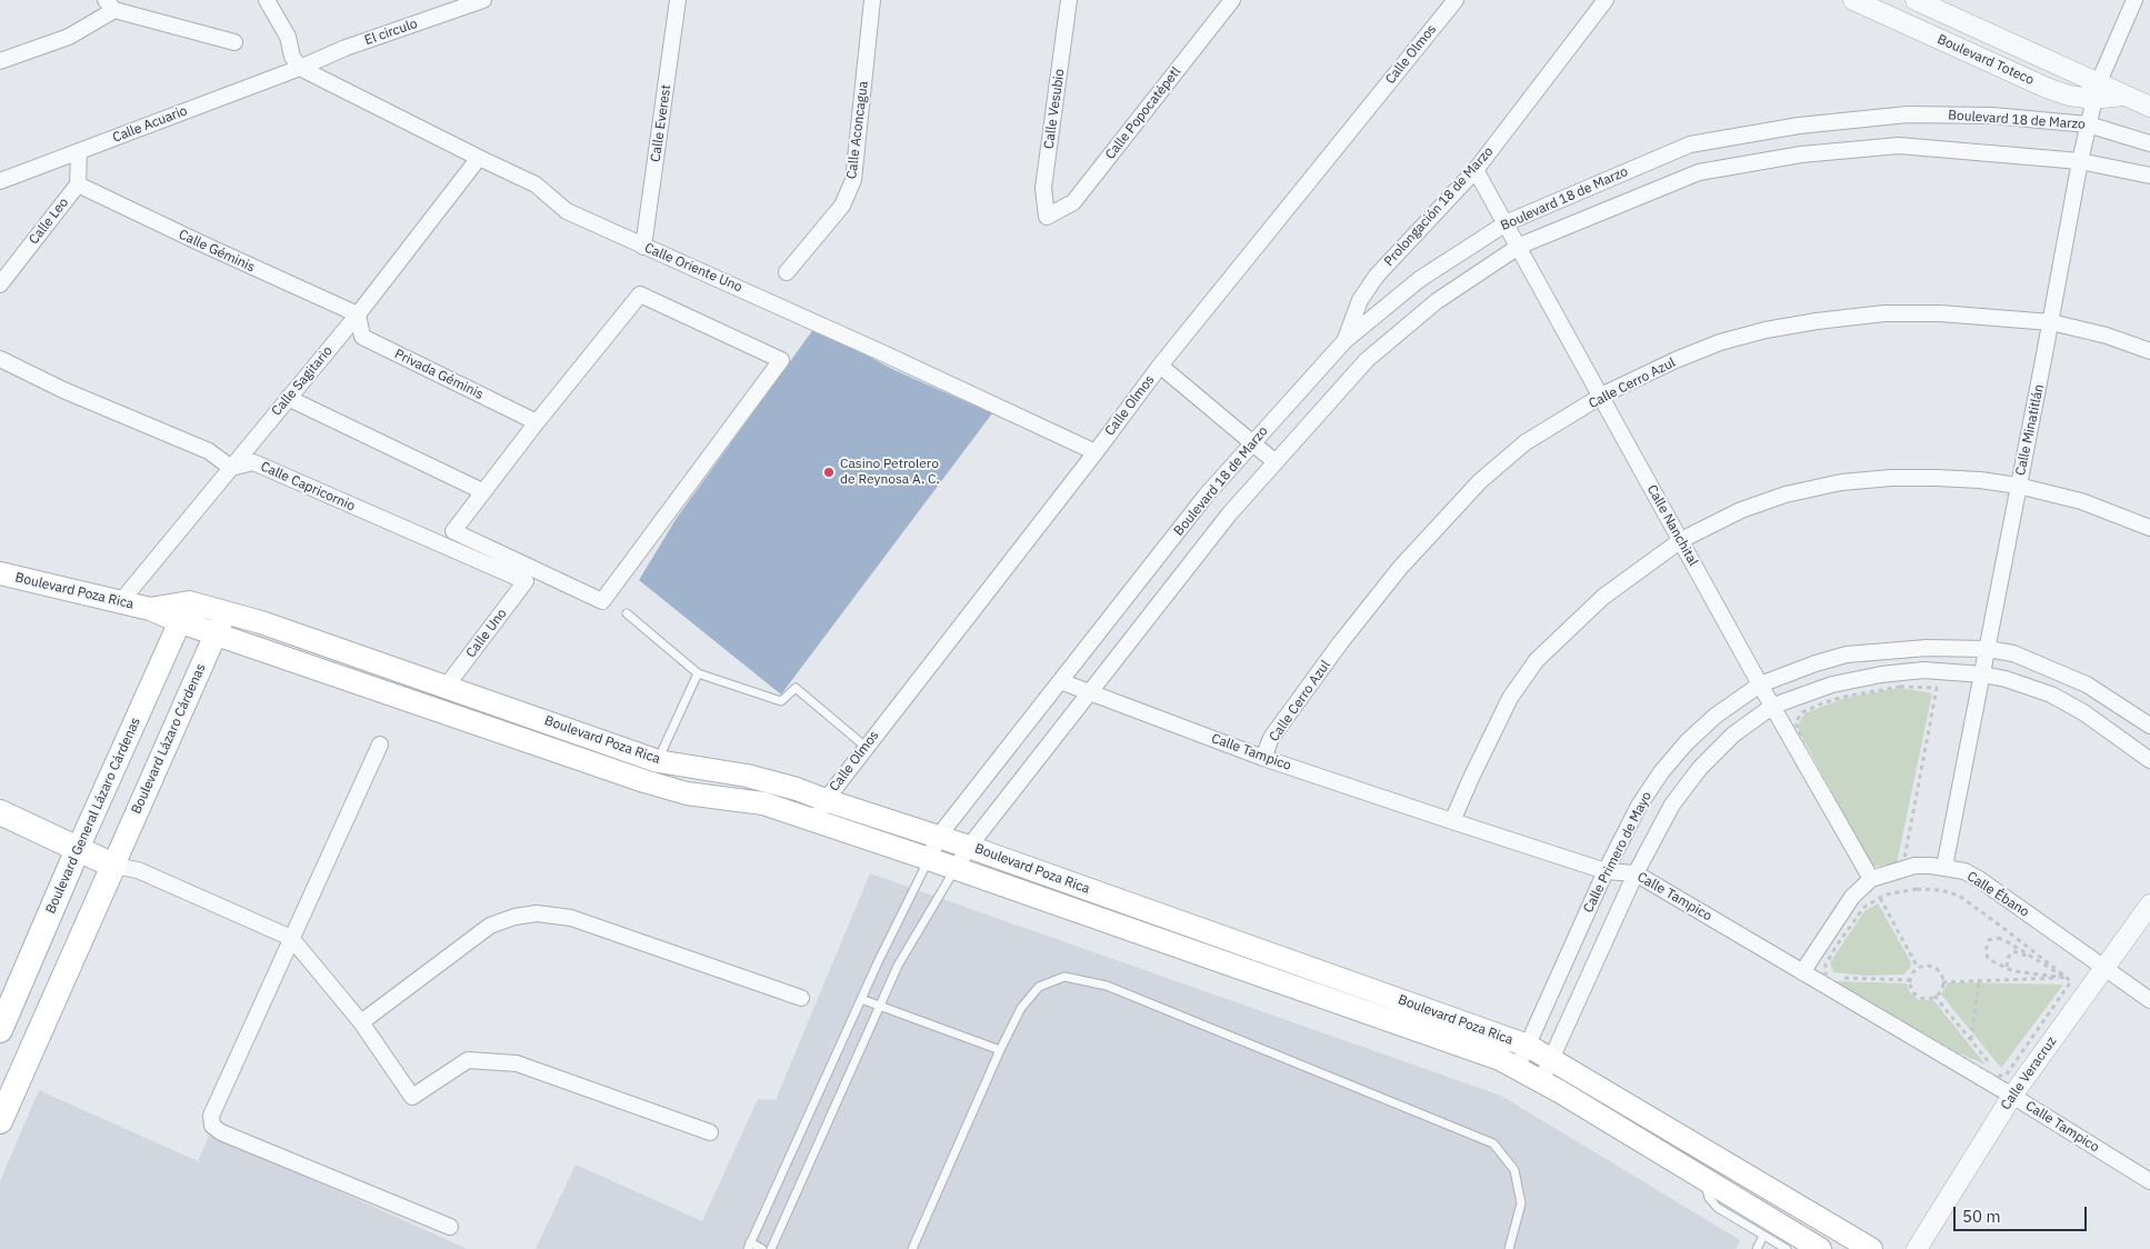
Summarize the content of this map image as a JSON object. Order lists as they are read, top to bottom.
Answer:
{
  "streets": {
    "main road": ["Boulevard Poza Rica", "Boulevard Lázaro Cárdenas", "Boulevard General Lázaro Cárdenas"],
    "street": [
      "El circulo",
      "Calle Olmos",
      "Boulevard Toteco",
      "Calle Vesubio",
      "Calle Popocatépetl",
      "Boulevard 18 de Marzo",
      "Calle Everest",
      "Calle Acuario",
      "Calle Aconcagua",
      "Prolongación 18 de Marzo",
      "Calle Leo",
      "Calle Géminis",
      "Calle Oriente Uno",
      "Privada Géminis",
      "Calle Sagitario",
      "Calle Cerro Azul",
      "Calle Minatitlán",
      "Calle Capricornio",
      "Calle Nanchital",
      "Calle Uno",
      "Calle Tampico",
      "Calle Primero de Mayo",
      "Calle Ébano",
      "Calle Veracruz"
    ]
  },
  "crossings": [
    ["El circulo", "Calle Acuario"],
    ["El circulo", "Calle Oriente Uno"],
    ["Calle Olmos", "Calle Oriente Uno"],
    ["Calle Olmos", "Boulevard Poza Rica"],
    ["Boulevard Toteco", "Calle Minatitlán"],
    ["Calle Vesubio", "Calle Popocatépetl"],
    ["Boulevard 18 de Marzo", "Prolongación 18 de Marzo"],
    ["Boulevard 18 de Marzo", "Calle Minatitlán"],
    ["Boulevard 18 de Marzo", "Calle Nanchital"],
    ["Boulevard 18 de Marzo", "Boulevard Poza Rica"],
    ["Boulevard 18 de Marzo", "Calle Tampico"],
    ["Calle Everest", "Calle Oriente Uno"],
    ["Calle Acuario", "Calle Leo"],
    ["Calle Acuario", "Calle Oriente Uno"],
    ["Prolongación 18 de Marzo", "Calle Nanchital"],
    ["Calle Leo", "Calle Géminis"],
    ["Calle Géminis", "Privada Géminis"],
    ["Calle Géminis", "Calle Sagitario"],
    ["Calle Oriente Uno", "Calle Sagitario"],
    ["Privada Géminis", "Calle Sagitario"],
    ["Calle Sagitario", "Calle Capricornio"],
    ["Calle Sagitario", "Boulevard Poza Rica"],
    ["Calle Cerro Azul", "Calle Minatitlán"],
    ["Calle Cerro Azul", "Calle Nanchital"],
    ["Calle Cerro Azul", "Calle Tampico"],
    ["Calle Minatitlán", "Calle Primero de Mayo"],
    ["Calle Minatitlán", "Calle Ébano"],
    ["Calle Capricornio", "Calle Uno"],
    ["Calle Nanchital", "Calle Primero de Mayo"],
    ["Calle Nanchital", "Calle Ébano"],
    ["Boulevard Poza Rica", "Calle Uno"],
    ["Boulevard Poza Rica", "Boulevard Lázaro Cárdenas"],
    ["Boulevard Poza Rica", "Boulevard General Lázaro Cárdenas"],
    ["Boulevard Poza Rica", "Calle Primero de Mayo"],
    ["Calle Tampico", "Calle Primero de Mayo"],
    ["Calle Tampico", "Calle Ébano"],
    ["Calle Tampico", "Calle Veracruz"],
    ["Calle Ébano", "Calle Veracruz"]
  ],
  "places": ["Casino Petrolero de Reynosa A. C."],
  "scale_bar": "50 m"
}
